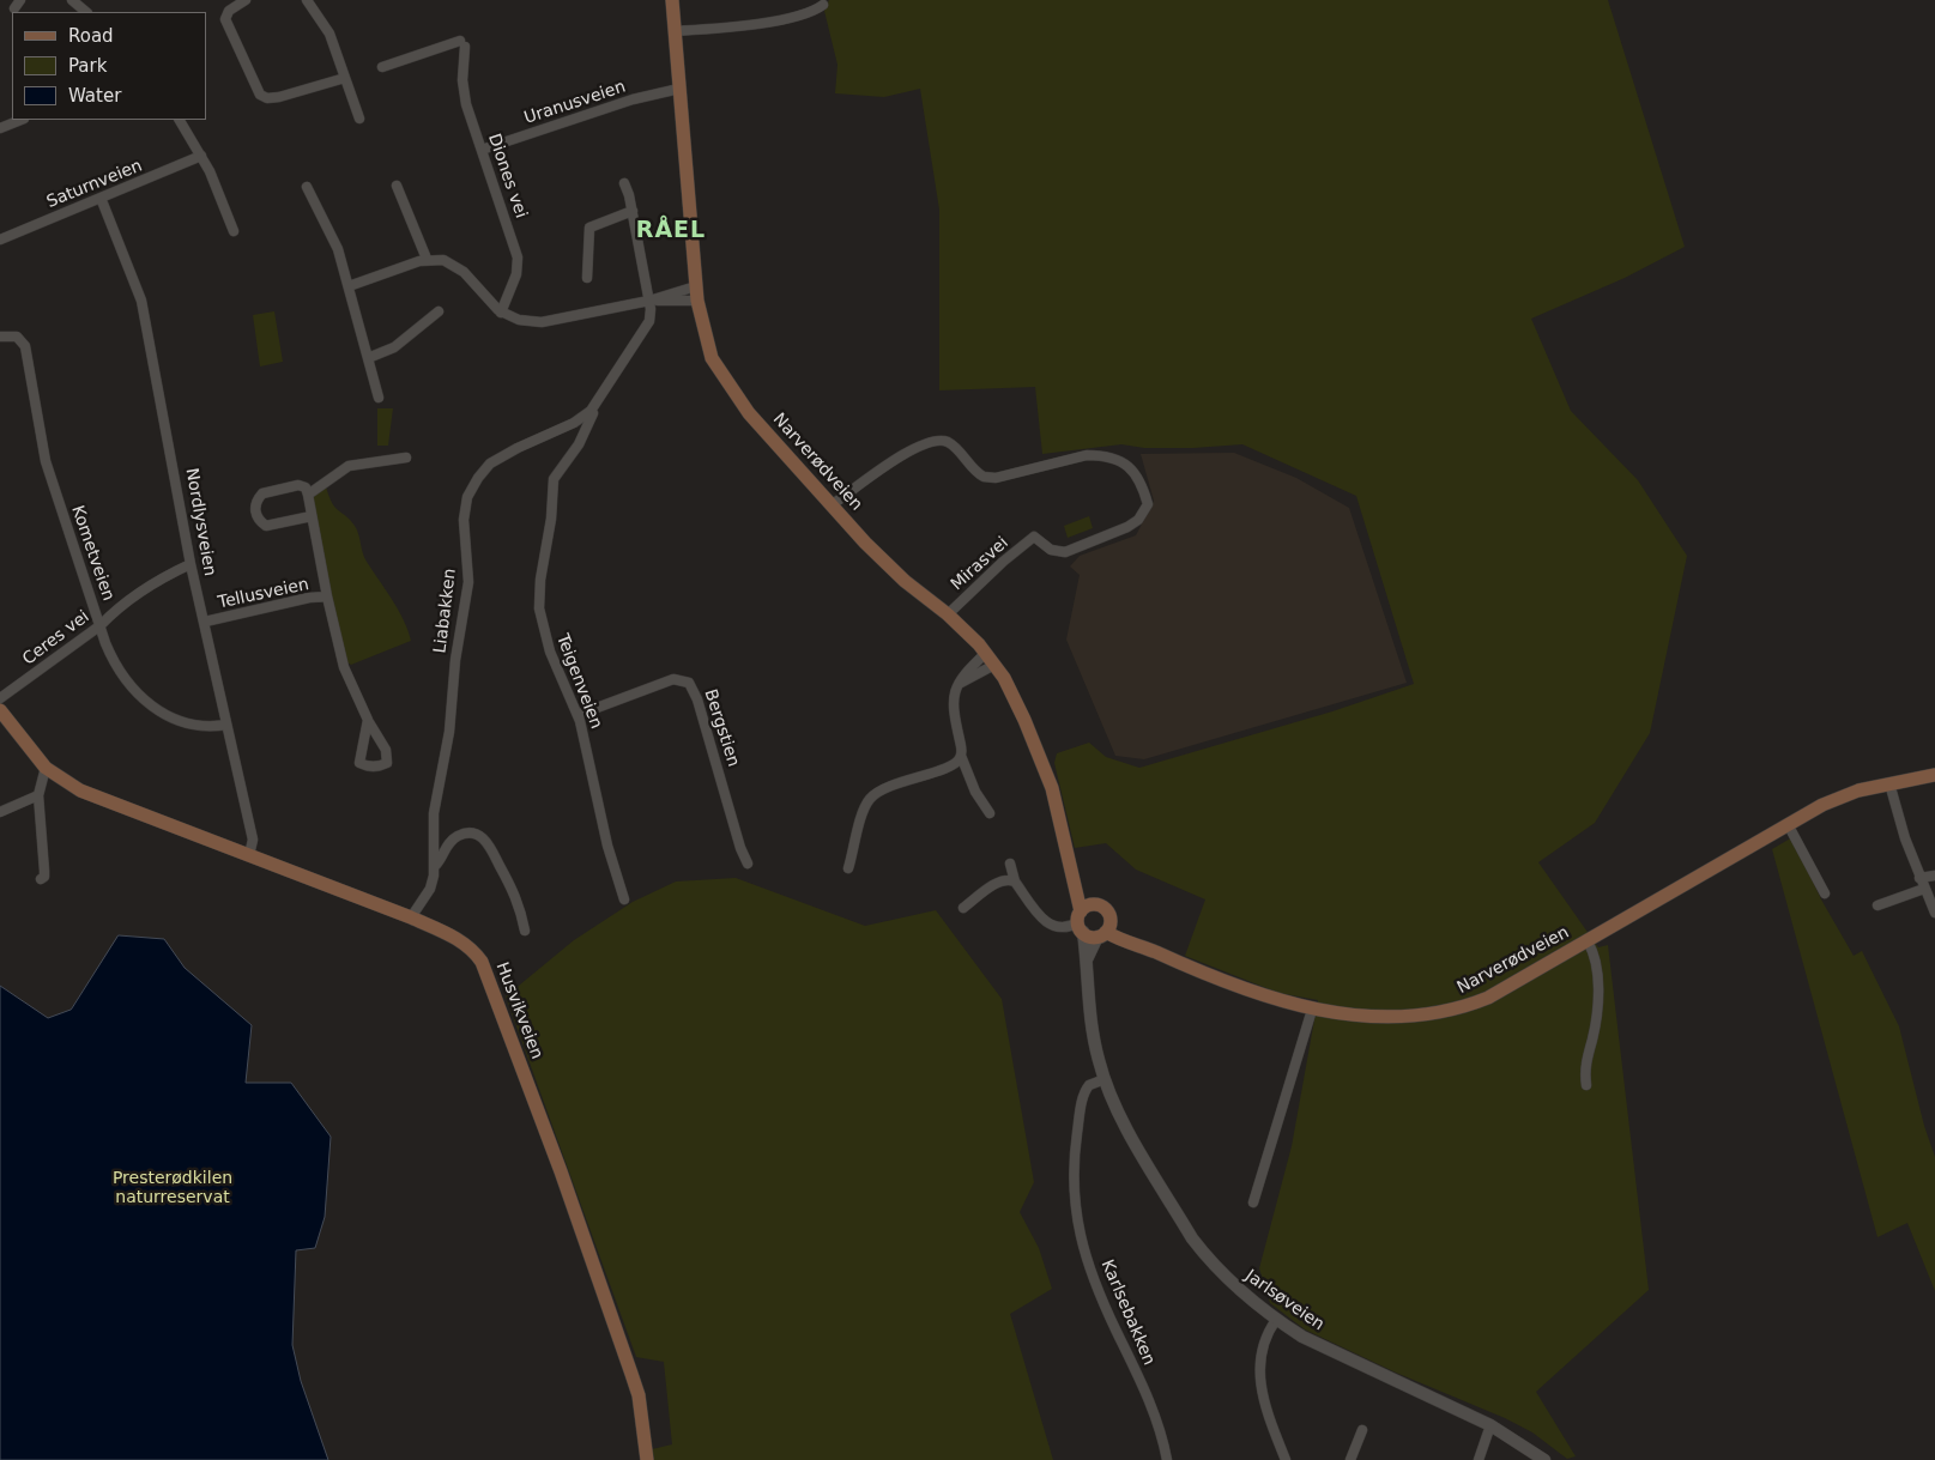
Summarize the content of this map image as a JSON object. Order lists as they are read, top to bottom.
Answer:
{
  "streets": {
    "main road": ["Narverødveien", "Husvikveien"],
    "street": [
      "Uranusveien",
      "Diones vei",
      "Saturnveien",
      "Nordlysveien",
      "Kometveien",
      "Mirasvei",
      "Tellusveien",
      "Liabakken",
      "Ceres vei",
      "Teigenveien",
      "Bergstien",
      "Jarlsøveien",
      "Karlsebakken"
    ]
  },
  "crossings": [
    ["Uranusveien", "Diones vei"],
    ["Uranusveien", "Narverødveien"],
    ["Saturnveien", "Nordlysveien"],
    ["Narverødveien", "Mirasvei"],
    ["Narverødveien", "Jarlsøveien"],
    ["Nordlysveien", "Kometveien"],
    ["Nordlysveien", "Tellusveien"],
    ["Nordlysveien", "Ceres vei"],
    ["Nordlysveien", "Husvikveien"],
    ["Kometveien", "Ceres vei"],
    ["Liabakken", "Teigenveien"],
    ["Liabakken", "Husvikveien"],
    ["Teigenveien", "Bergstien"],
    ["Jarlsøveien", "Karlsebakken"]
  ],
  "districts": ["RÅEL"],
  "parks": ["Presterødkilen naturreservat"],
  "legend": ["Road", "Park", "Water"]
}
